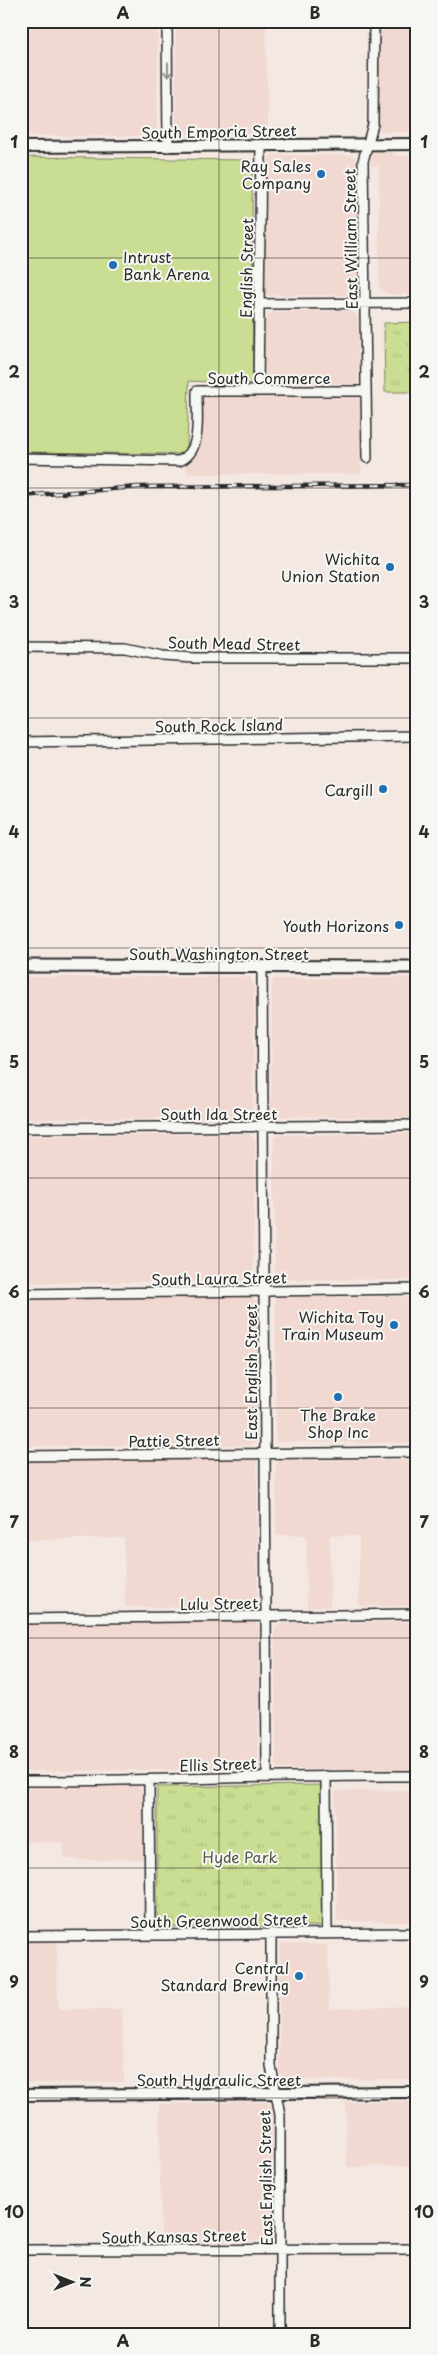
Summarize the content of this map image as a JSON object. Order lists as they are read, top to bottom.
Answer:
{
  "streets": {
    "main road": ["South Washington Street"],
    "street": [
      "South Emporia Street",
      "East William Street",
      "English Street",
      "South Commerce",
      "South Mead Street",
      "South Rock Island",
      "South Ida Street",
      "South Laura Street",
      "East English Street",
      "Pattie Street",
      "Lulu Street",
      "Ellis Street",
      "South Greenwood Street",
      "South Hydraulic Street",
      "South Kansas Street"
    ]
  },
  "crossings": [
    ["South Emporia Street", "East William Street"],
    ["South Emporia Street", "English Street"],
    ["East William Street", "South Commerce"],
    ["English Street", "South Commerce"],
    ["South Washington Street", "East English Street"],
    ["South Ida Street", "East English Street"],
    ["South Laura Street", "East English Street"],
    ["East English Street", "Pattie Street"],
    ["East English Street", "Lulu Street"],
    ["East English Street", "Ellis Street"],
    ["East English Street", "South Greenwood Street"],
    ["East English Street", "South Hydraulic Street"],
    ["East English Street", "South Kansas Street"]
  ],
  "parks": ["Hyde Park"],
  "places": [
    "Ray Sales Company",
    "Intrust Bank Arena",
    "Wichita Union Station",
    "Cargill",
    "Youth Horizons",
    "Wichita Toy Train Museum",
    "The Brake Shop Inc",
    "Central Standard Brewing"
  ],
  "north": "right",
  "grid": {
    "columns": ["A", "B"],
    "rows": [
      "1",
      "2",
      "3",
      "4",
      "5",
      "6",
      "7",
      "8",
      "9",
      "10"
    ]
  }
}
